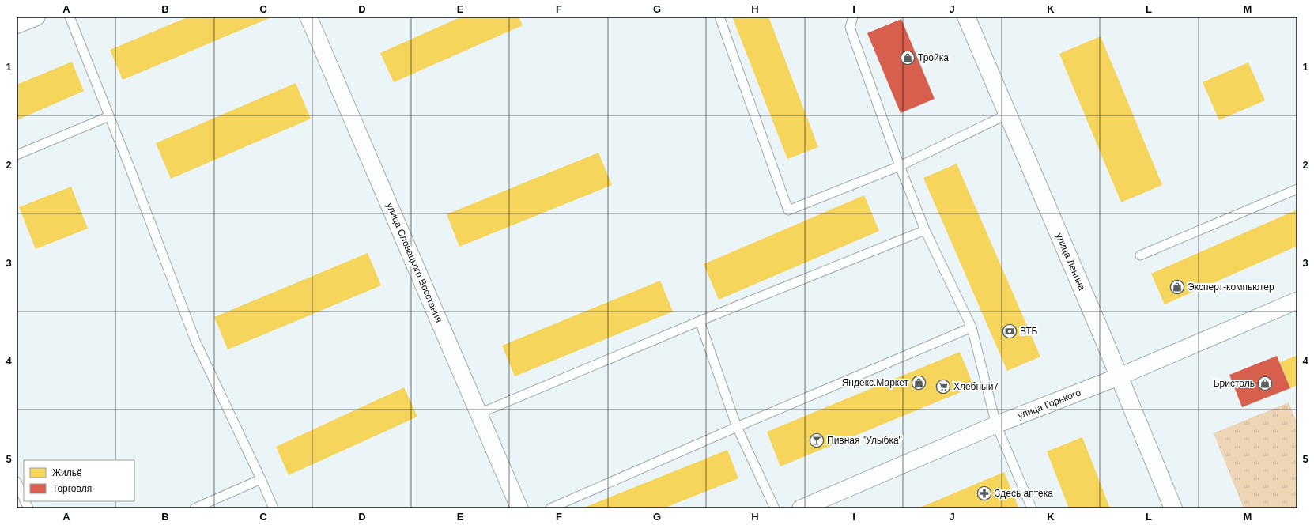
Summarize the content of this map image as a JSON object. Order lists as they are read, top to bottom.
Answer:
{
  "streets": {
    "main road": ["улица Ленина"],
    "street": ["улица Словацкого Восстания", "улица Горького"]
  },
  "crossings": [
    ["улица Ленина", "улица Горького"]
  ],
  "places": {
    "shop": [
      "Тройка",
      "Эксперт-компьютер",
      "Яндекс.Маркет",
      "Бристоль"
    ],
    "bank": ["ВТБ"],
    "supermarket": ["Хлебный7"],
    "bar": ["Пивная \"Улыбка\""],
    "pharmacy": ["Здесь аптека"]
  },
  "legend": ["Жильё", "Торговля"],
  "grid": {
    "columns": [
      "A",
      "B",
      "C",
      "D",
      "E",
      "F",
      "G",
      "H",
      "I",
      "J",
      "K",
      "L",
      "M"
    ],
    "rows": [
      "1",
      "2",
      "3",
      "4",
      "5"
    ]
  }
}
